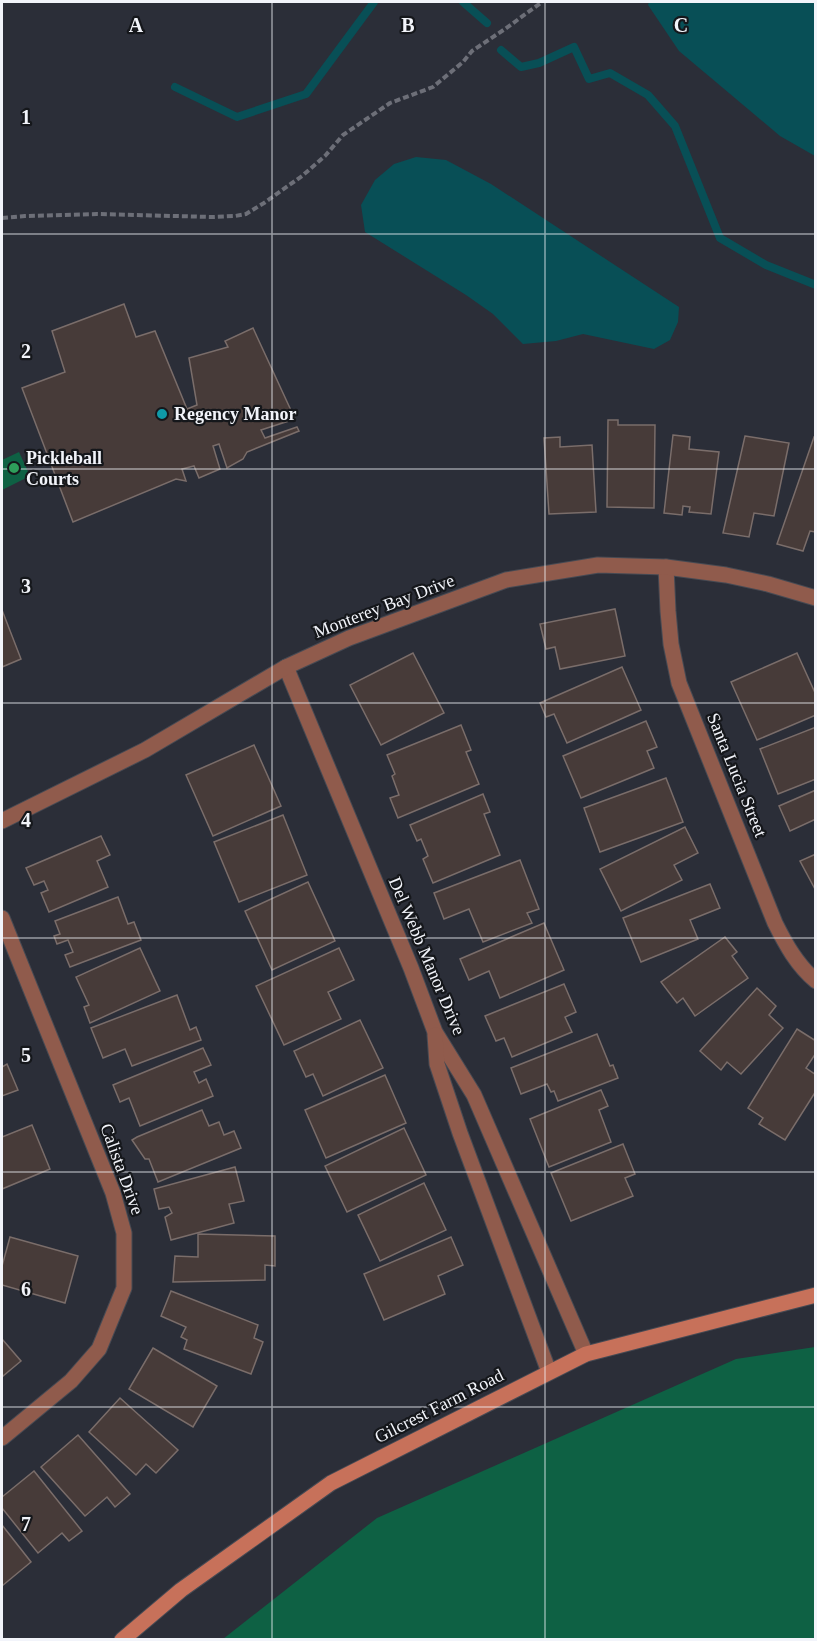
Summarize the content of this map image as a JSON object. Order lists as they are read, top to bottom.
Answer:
{
  "streets": {
    "main road": ["Gilcrest Farm Road"],
    "street": [
      "Monterey Bay Drive",
      "Santa Lucia Street",
      "Del Webb Manor Drive",
      "Calista Drive"
    ]
  },
  "crossings": [
    ["Monterey Bay Drive", "Santa Lucia Street"],
    ["Monterey Bay Drive", "Del Webb Manor Drive"],
    ["Del Webb Manor Drive", "Gilcrest Farm Road"]
  ],
  "places": ["Regency Manor", "Pickleball Courts"],
  "grid": {
    "columns": ["A", "B", "C"],
    "rows": [
      "1",
      "2",
      "3",
      "4",
      "5",
      "6",
      "7"
    ]
  }
}
